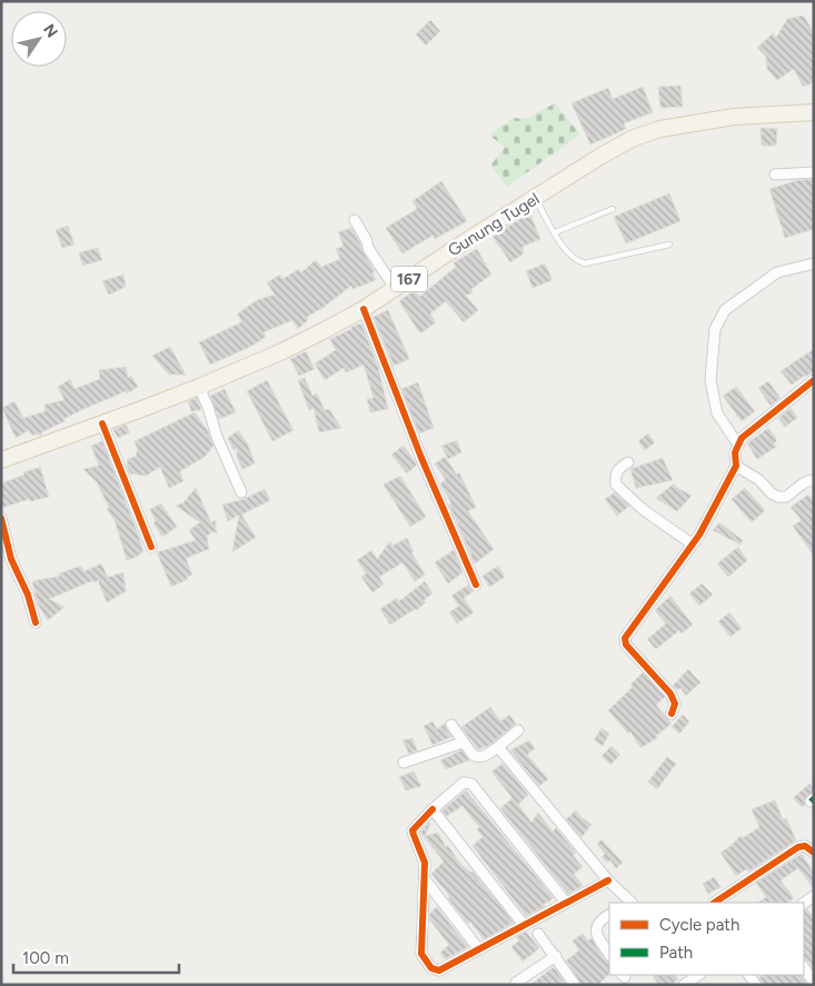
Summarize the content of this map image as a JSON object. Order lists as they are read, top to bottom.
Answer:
{
  "streets": {
    "main road": ["Gunung Tugel", "167"]
  },
  "legend": ["Cycle path", "Path"],
  "scale_bar": "100 m",
  "north": "top right"
}
